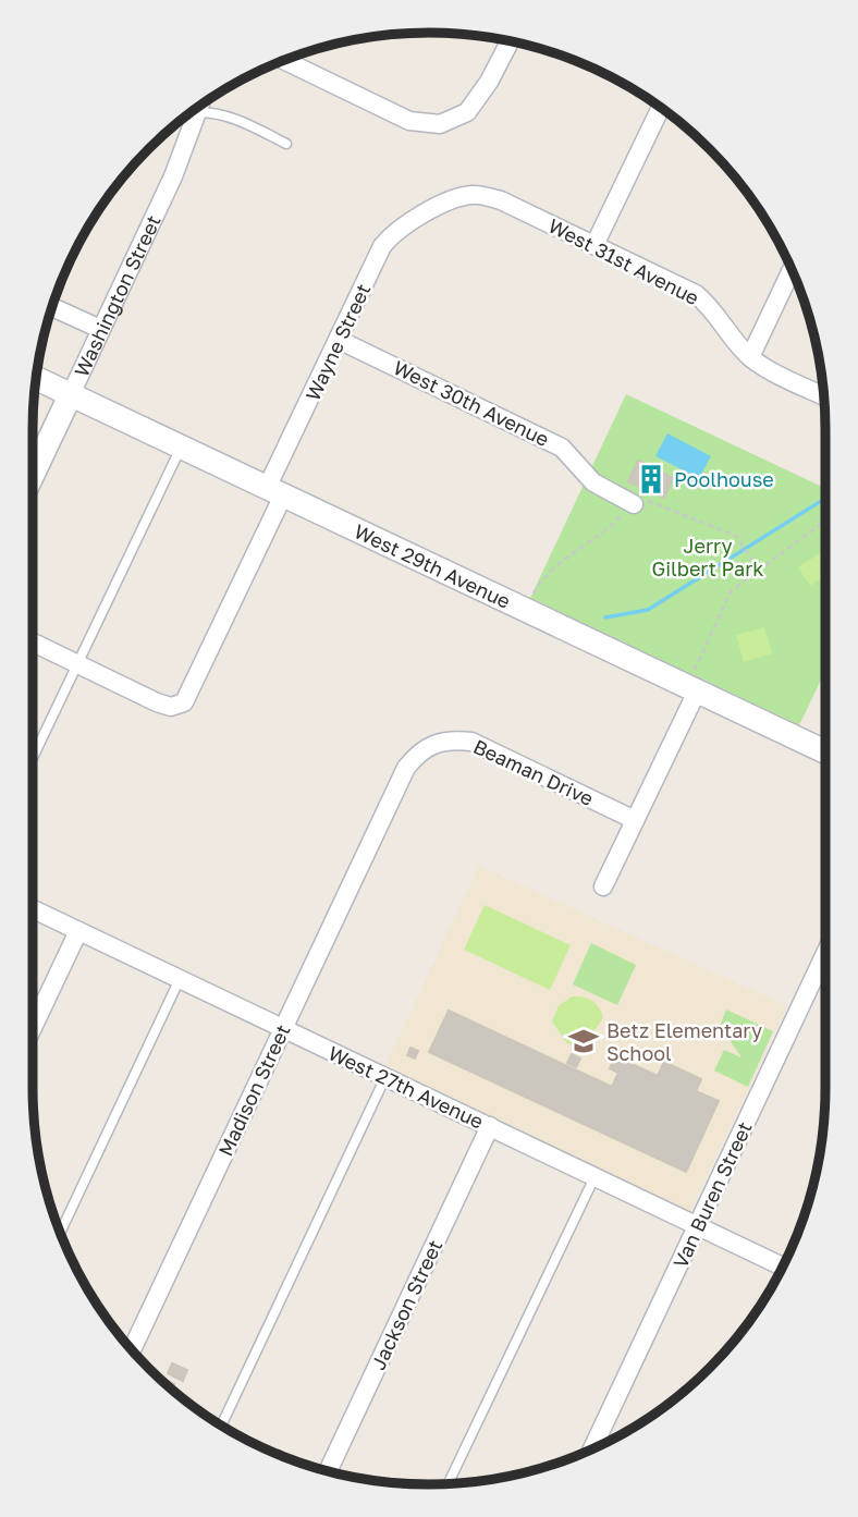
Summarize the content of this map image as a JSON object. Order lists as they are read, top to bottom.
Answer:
{
  "streets": {
    "street": [
      "West 31st Avenue",
      "Washington Street",
      "Wayne Street",
      "West 30th Avenue",
      "West 29th Avenue",
      "Beaman Drive",
      "West 27th Avenue",
      "Madison Street",
      "Van Buren Street",
      "Jackson Street"
    ]
  },
  "crossings": [
    ["West 31st Avenue", "Wayne Street"],
    ["Washington Street", "West 29th Avenue"],
    ["Wayne Street", "West 30th Avenue"],
    ["Wayne Street", "West 29th Avenue"],
    ["Beaman Drive", "Madison Street"],
    ["West 27th Avenue", "Madison Street"],
    ["West 27th Avenue", "Van Buren Street"],
    ["West 27th Avenue", "Jackson Street"]
  ],
  "parks": ["Jerry Gilbert Park"],
  "places": {
    "building": ["Poolhouse"],
    "school or university": ["Betz Elementary School"]
  }
}
